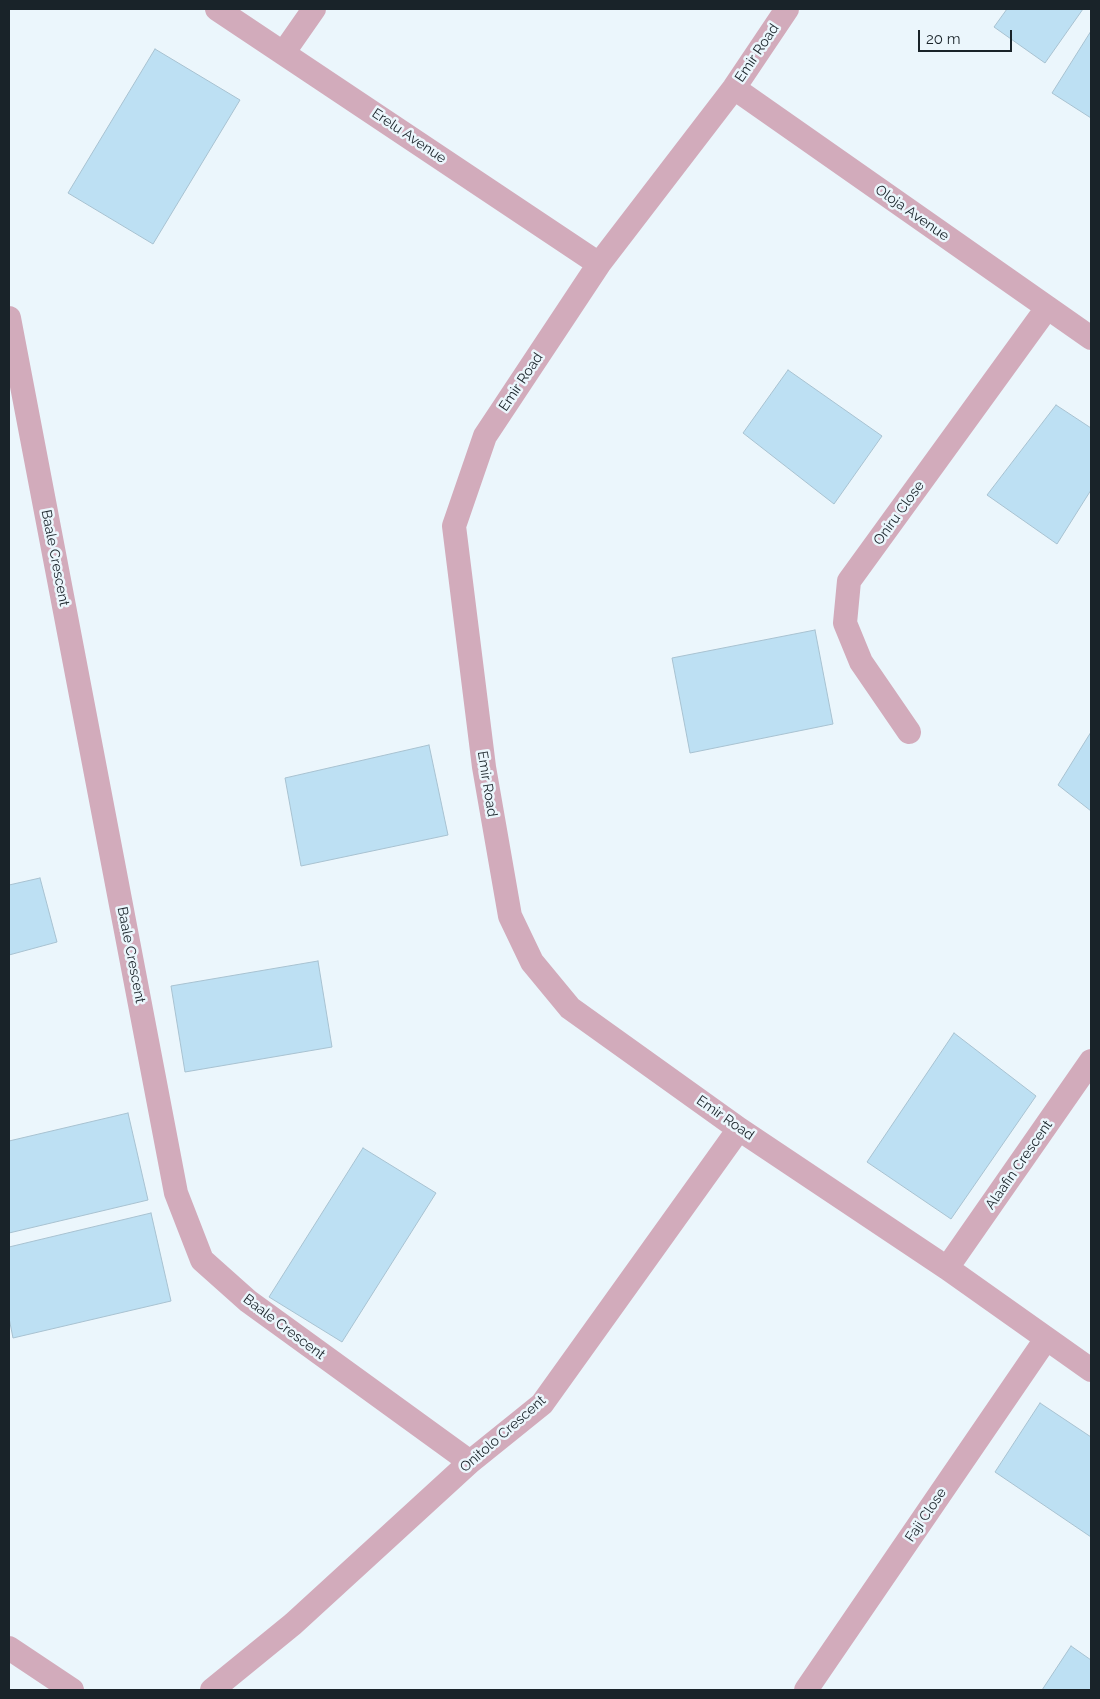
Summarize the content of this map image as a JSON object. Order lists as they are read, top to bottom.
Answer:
{
  "streets": {
    "street": [
      "Emir Road",
      "Erelu Avenue",
      "Oloja Avenue",
      "Oniru Close",
      "Baale Crescent",
      "Alaafin Crescent",
      "Onitolo Crescent",
      "Faji Close"
    ]
  },
  "crossings": [
    ["Emir Road", "Erelu Avenue"],
    ["Emir Road", "Oloja Avenue"],
    ["Emir Road", "Alaafin Crescent"],
    ["Emir Road", "Onitolo Crescent"],
    ["Emir Road", "Faji Close"],
    ["Oloja Avenue", "Oniru Close"],
    ["Baale Crescent", "Onitolo Crescent"]
  ],
  "scale_bar": "20 m"
}
